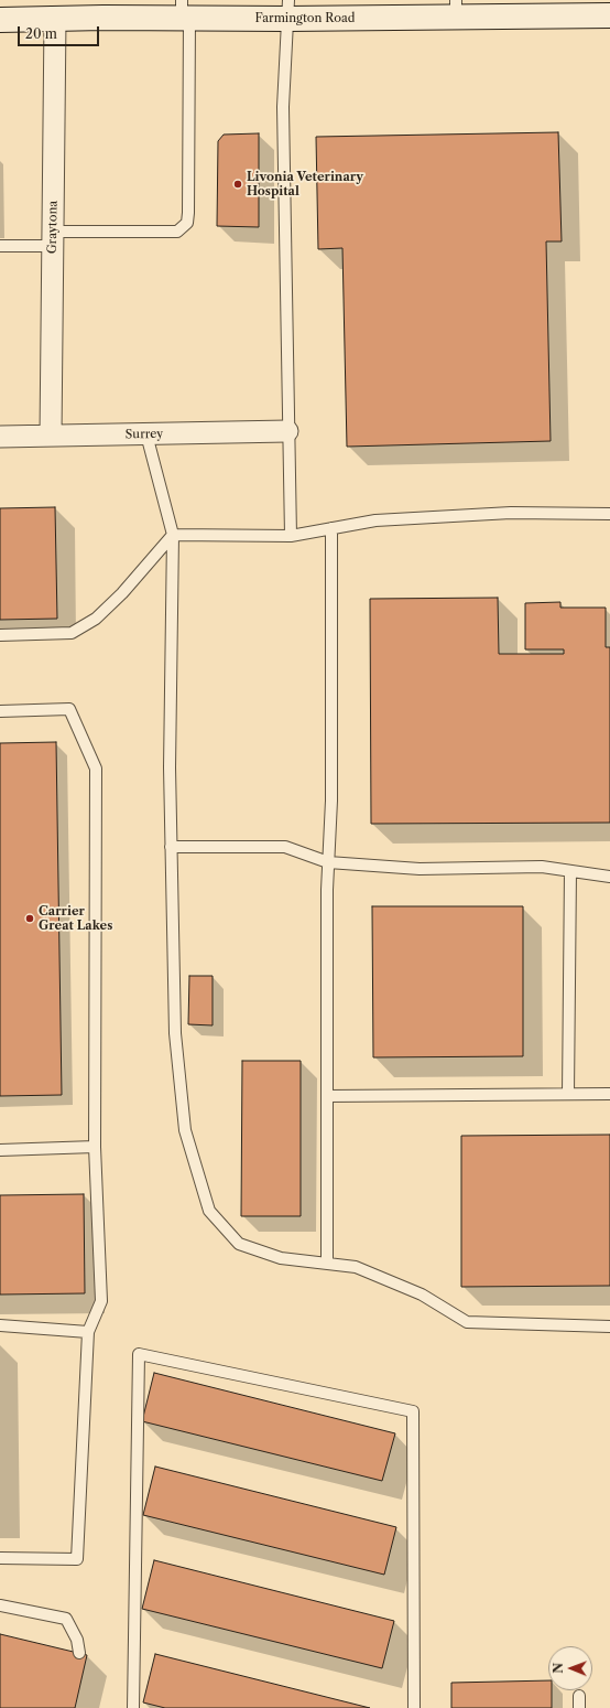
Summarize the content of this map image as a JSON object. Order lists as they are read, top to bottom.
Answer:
{
  "streets": {
    "main road": ["Farmington Road"],
    "street": ["Graytona", "Surrey"]
  },
  "crossings": [
    ["Farmington Road", "Graytona"],
    ["Graytona", "Surrey"]
  ],
  "places": ["Livonia Veterinary Hospital", "Carrier Great Lakes"],
  "scale_bar": "20 m",
  "north": "left"
}
